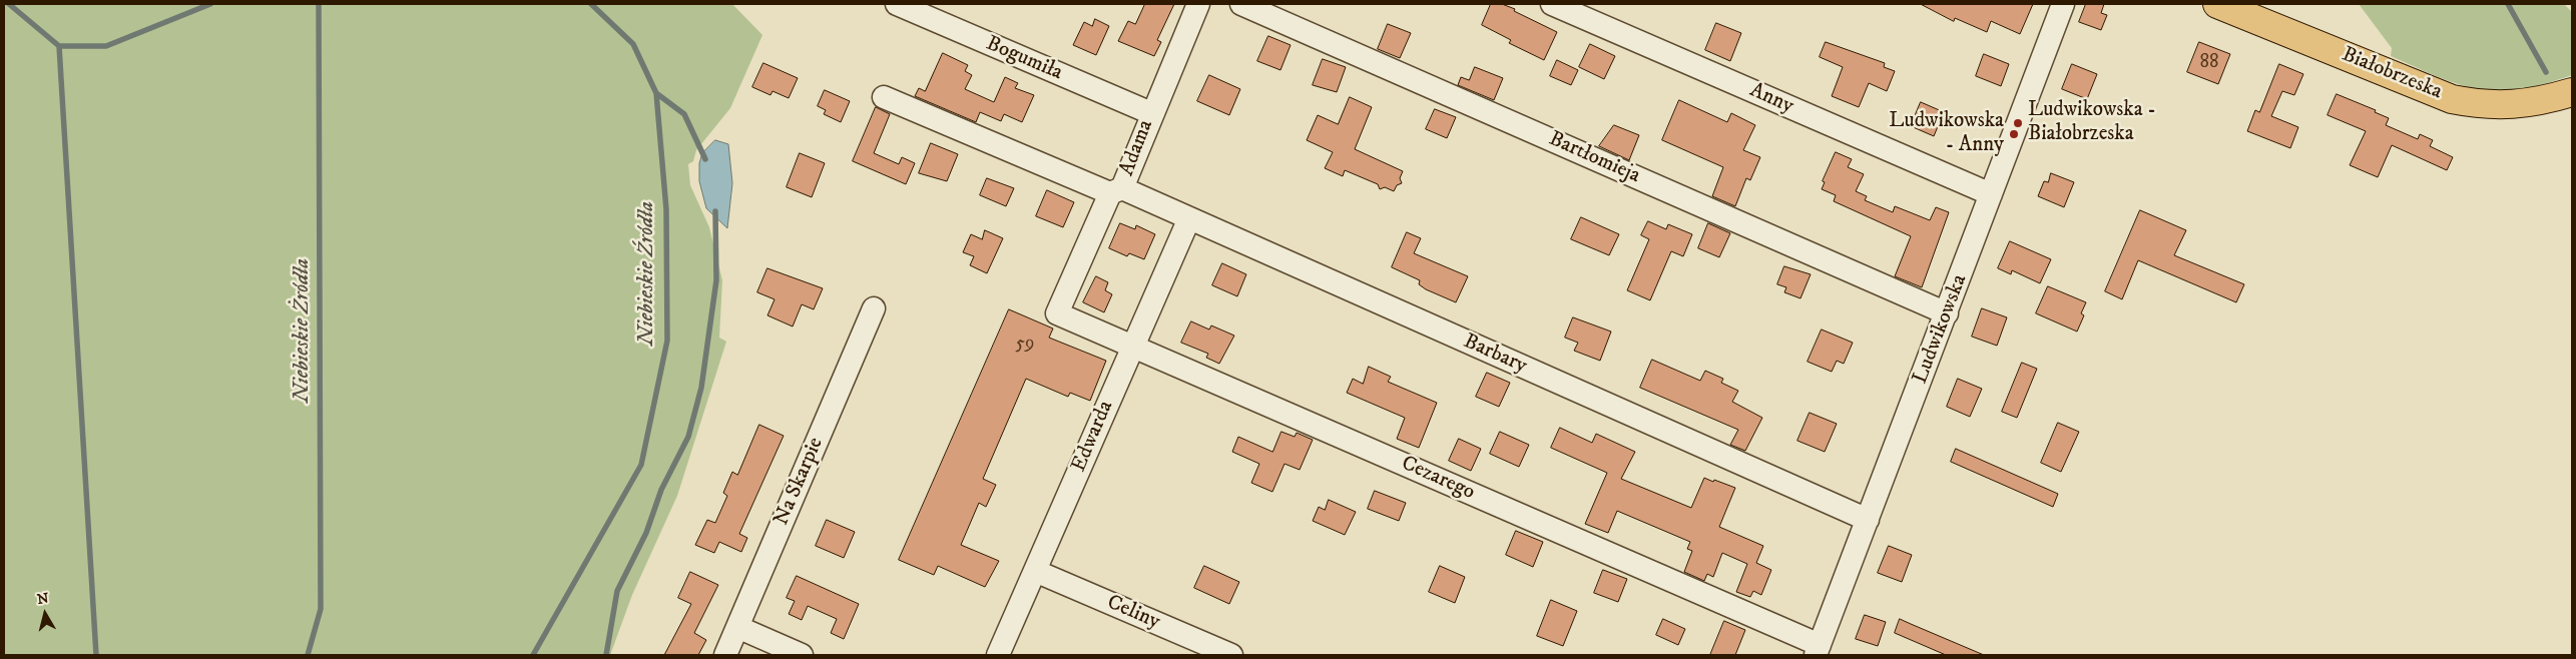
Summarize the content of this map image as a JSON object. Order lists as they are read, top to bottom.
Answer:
{
  "streets": {
    "main road": ["Białobrzeska"],
    "street": [
      "Bogumiła",
      "Anny",
      "Adama",
      "Bartłomieja",
      "Ludwikowska",
      "Barbary",
      "Edwarda",
      "Cezarego",
      "Na Skarpie",
      "Celiny"
    ]
  },
  "crossings": [
    ["Bogumiła", "Adama"],
    ["Anny", "Ludwikowska"],
    ["Adama", "Barbary"],
    ["Adama", "Cezarego"],
    ["Bartłomieja", "Ludwikowska"],
    ["Ludwikowska", "Barbary"],
    ["Ludwikowska", "Cezarego"],
    ["Barbary", "Edwarda"],
    ["Edwarda", "Cezarego"],
    ["Edwarda", "Celiny"]
  ],
  "water": ["Niebieskie Źródła", "Niebieskie Żródła"],
  "places": ["Ludwikowska - Białobrzeska", "Ludwikowska - Anny"],
  "house_numbers": ["88", "59"],
  "north": "top"
}
